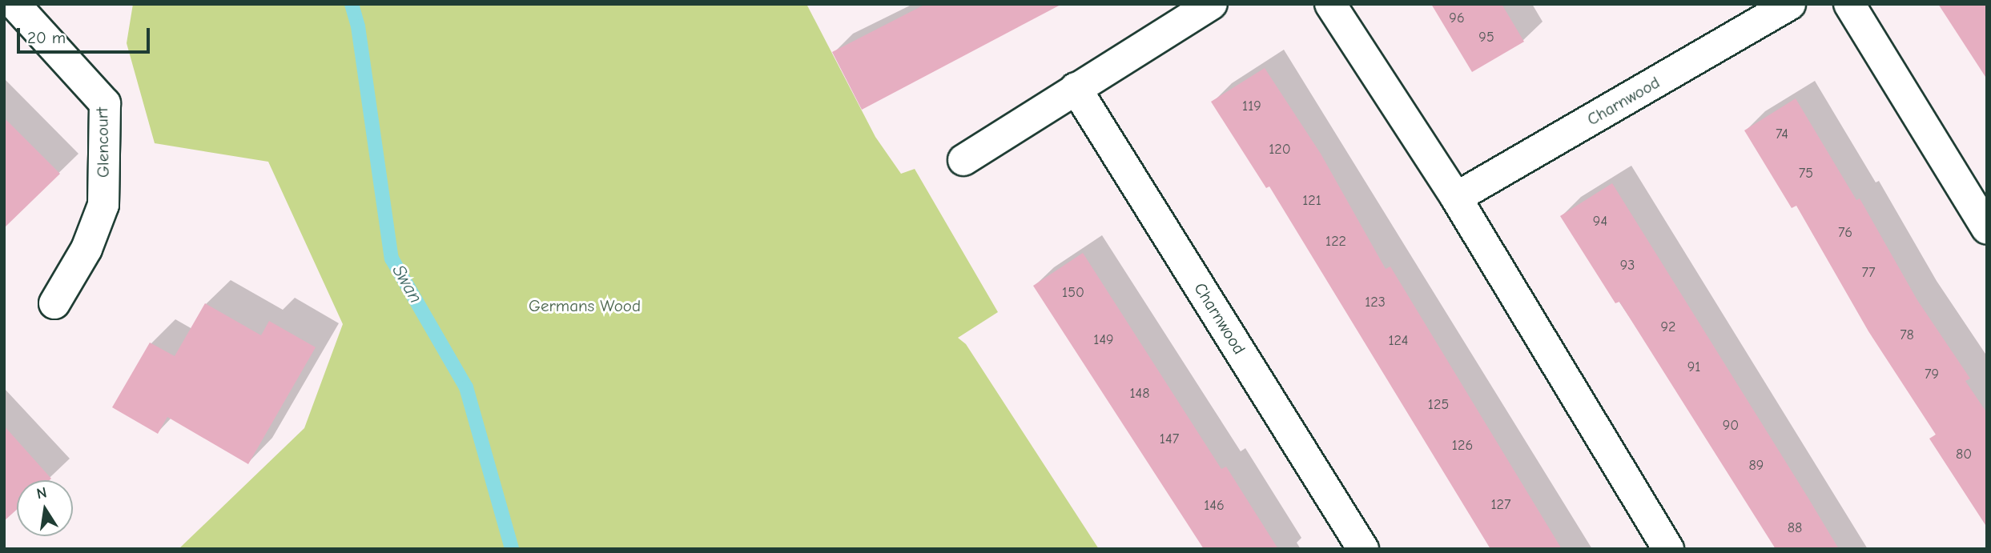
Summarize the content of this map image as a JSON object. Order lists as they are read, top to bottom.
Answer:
{
  "streets": {
    "street": ["Charnwood", "Glencourt"]
  },
  "water": ["Swan"],
  "parks": ["Germans Wood"],
  "house_numbers": [
    "96",
    "95",
    "119",
    "74",
    "120",
    "75",
    "121",
    "94",
    "76",
    "122",
    "93",
    "77",
    "150",
    "123",
    "92",
    "78",
    "149",
    "124",
    "91",
    "79",
    "148",
    "125",
    "90",
    "147",
    "126",
    "80",
    "89",
    "127",
    "146",
    "88"
  ],
  "scale_bar": "20 m",
  "north": "top"
}
